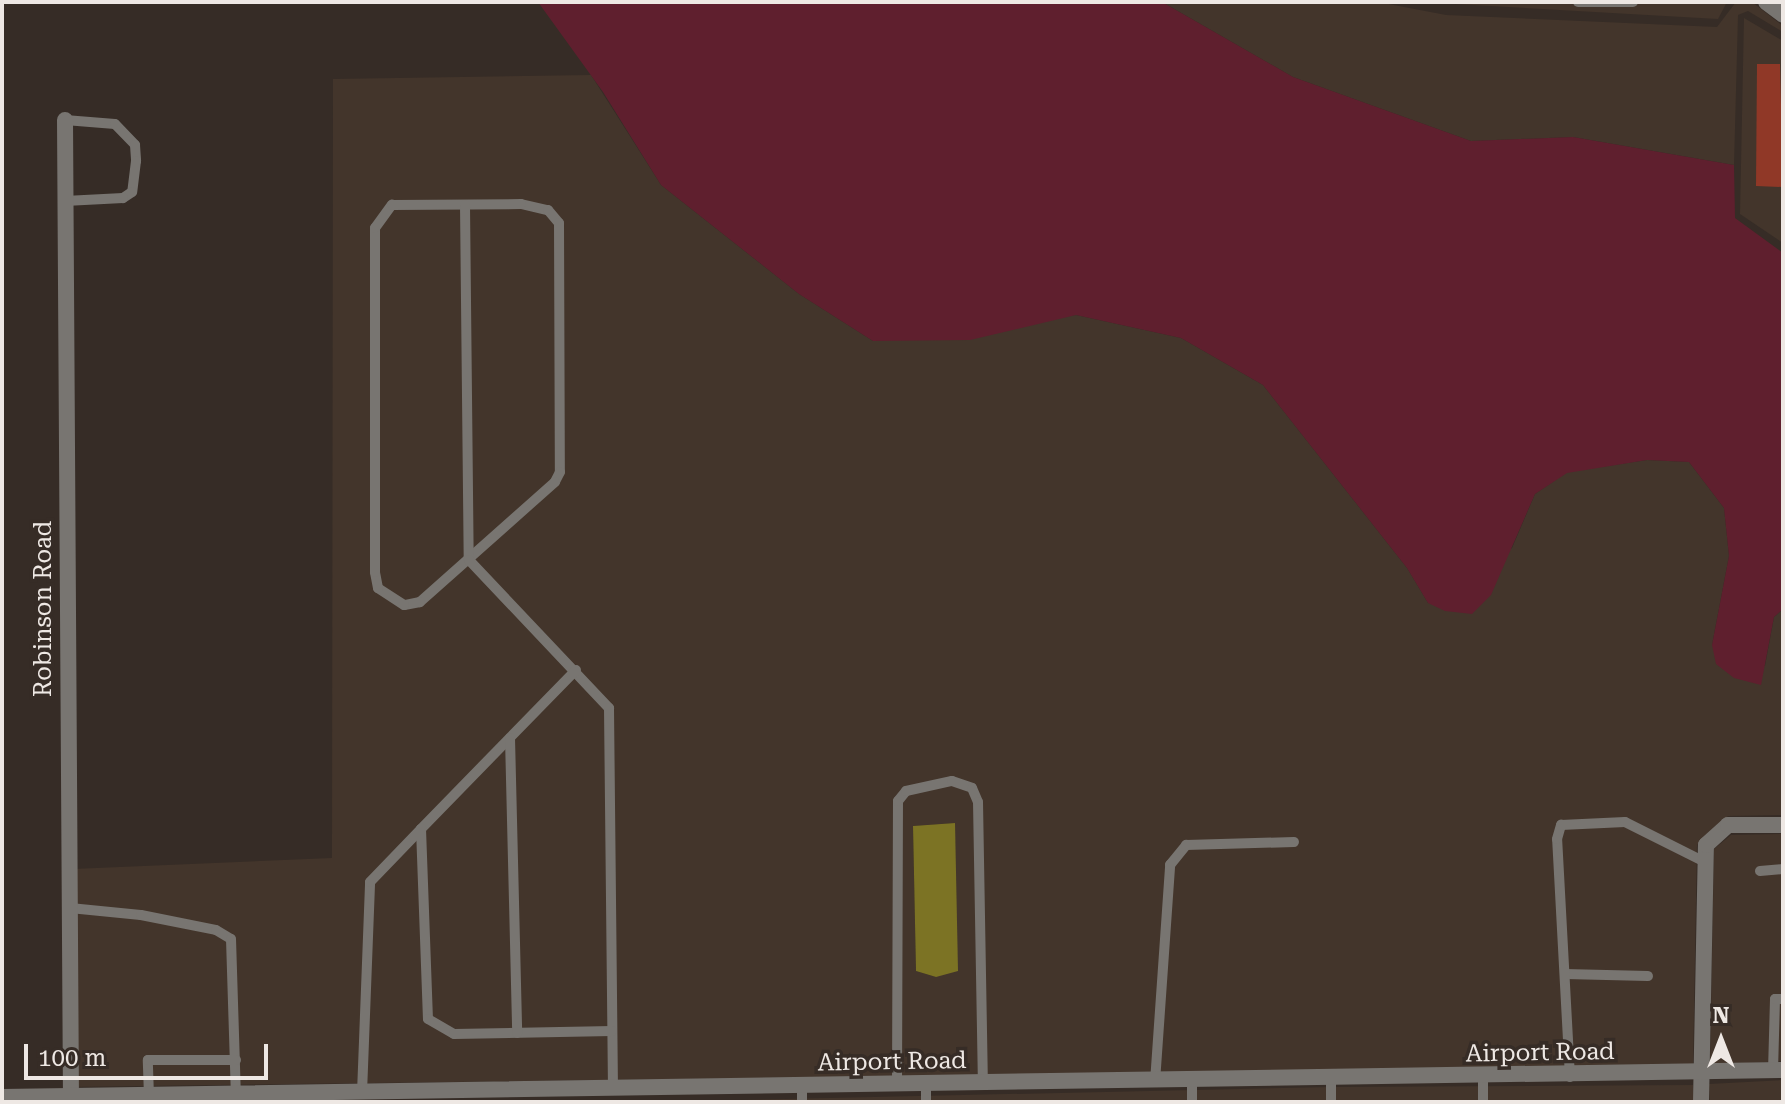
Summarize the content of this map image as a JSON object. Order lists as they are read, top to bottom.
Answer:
{
  "streets": {
    "street": ["Robinson Road", "Airport Road"]
  },
  "crossings": [
    ["Robinson Road", "Airport Road"]
  ],
  "scale_bar": "100 m",
  "north": "top"
}
